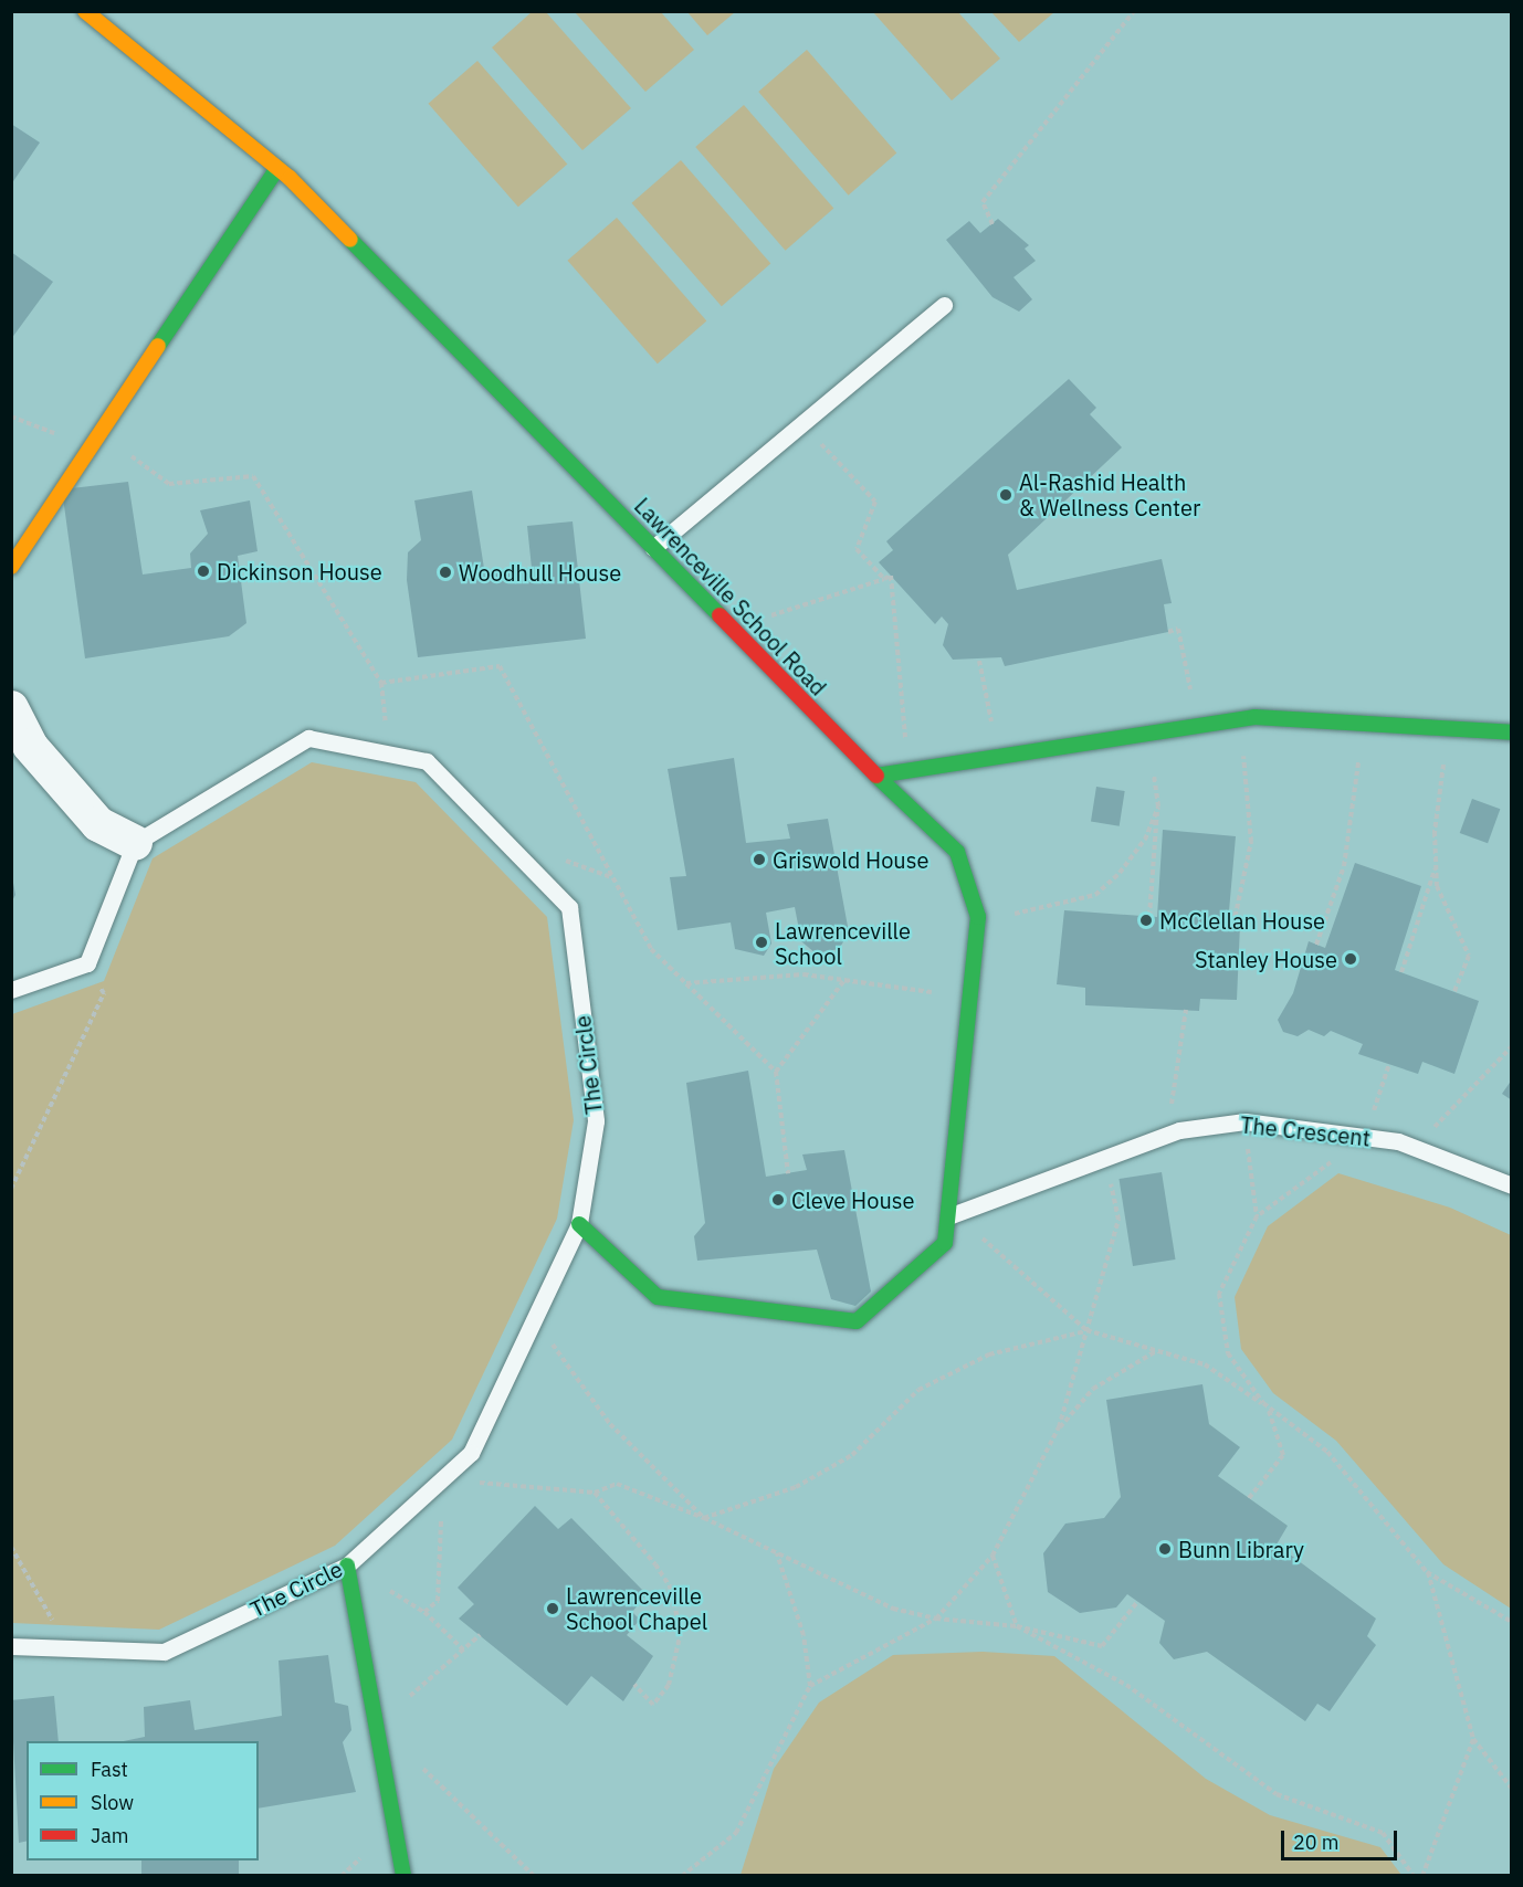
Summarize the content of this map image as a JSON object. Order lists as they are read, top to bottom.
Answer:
{
  "streets": {
    "street": ["Lawrenceville School Road"],
    "lane": ["The Circle", "The Crescent"]
  },
  "places": [
    "Al-Rashid Health & Wellness Center",
    "Dickinson House",
    "Woodhull House",
    "Griswold House",
    "McClellan House",
    "Lawrenceville School",
    "Stanley House",
    "Cleve House",
    "Bunn Library",
    "Lawrenceville School Chapel"
  ],
  "legend": ["Fast", "Slow", "Jam"],
  "scale_bar": "20 m"
}
